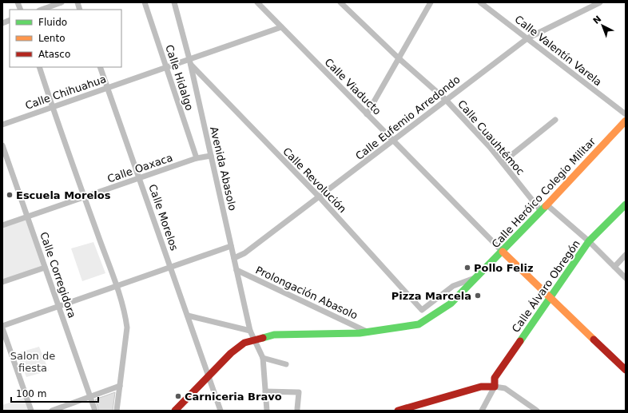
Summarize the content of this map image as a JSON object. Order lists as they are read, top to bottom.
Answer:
{
  "streets": {
    "main road": ["Calle Heróico Colegio Militar", "Calle Álvaro Obregón"],
    "street": [
      "Calle Valentín Varela",
      "Calle Hidalgo",
      "Calle Viaducto",
      "Calle Chihuahua",
      "Calle Eufemio Arredondo",
      "Calle Cuauhtémoc",
      "Calle Oaxaca",
      "Avenida Abasolo",
      "Calle Revolución",
      "Calle Morelos",
      "Calle Corregidora",
      "Prolongación Abasolo"
    ]
  },
  "crossings": [
    ["Calle Valentín Varela", "Calle Eufemio Arredondo"],
    ["Calle Hidalgo", "Calle Chihuahua"],
    ["Calle Hidalgo", "Calle Oaxaca"],
    ["Calle Viaducto", "Calle Chihuahua"],
    ["Calle Viaducto", "Calle Eufemio Arredondo"],
    ["Calle Viaducto", "Calle Heróico Colegio Militar"],
    ["Calle Chihuahua", "Avenida Abasolo"],
    ["Calle Chihuahua", "Calle Revolución"],
    ["Calle Chihuahua", "Calle Morelos"],
    ["Calle Eufemio Arredondo", "Calle Cuauhtémoc"],
    ["Calle Eufemio Arredondo", "Avenida Abasolo"],
    ["Calle Eufemio Arredondo", "Calle Revolución"],
    ["Calle Cuauhtémoc", "Calle Heróico Colegio Militar"],
    ["Calle Oaxaca", "Avenida Abasolo"],
    ["Calle Oaxaca", "Calle Morelos"],
    ["Calle Oaxaca", "Calle Corregidora"],
    ["Avenida Abasolo", "Calle Revolución"],
    ["Avenida Abasolo", "Calle Heróico Colegio Militar"],
    ["Avenida Abasolo", "Prolongación Abasolo"],
    ["Calle Revolución", "Calle Heróico Colegio Militar"],
    ["Calle Heróico Colegio Militar", "Calle Morelos"],
    ["Calle Heróico Colegio Militar", "Prolongación Abasolo"]
  ],
  "parks": ["Salon de fiesta"],
  "places": [
    "Escuela Morelos",
    "Pollo Feliz",
    "Pizza Marcela",
    "Carniceria Bravo"
  ],
  "legend": ["Fluido", "Lento", "Atasco"],
  "scale_bar": "100 m",
  "north": "top left"
}
